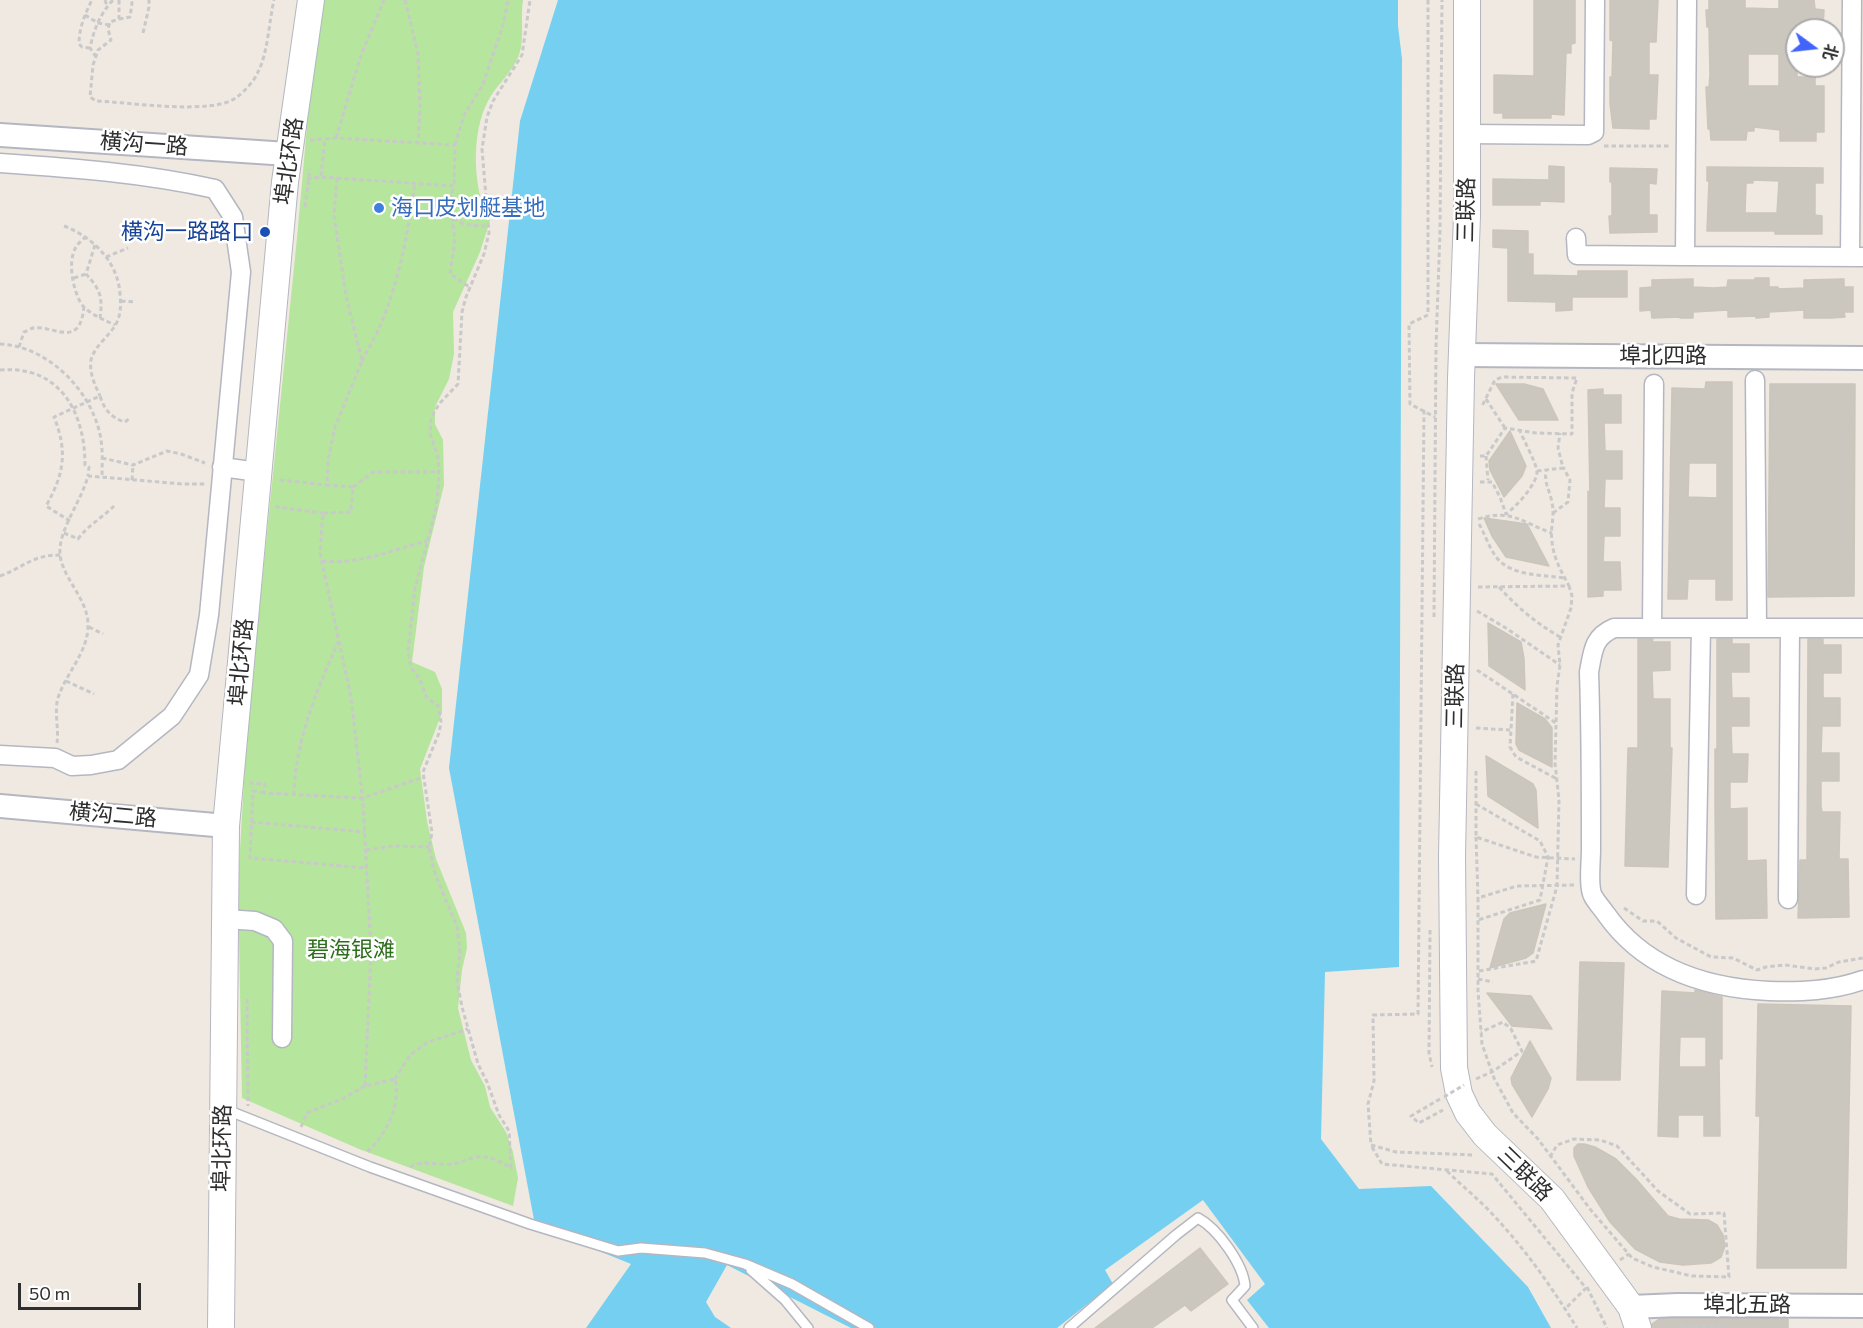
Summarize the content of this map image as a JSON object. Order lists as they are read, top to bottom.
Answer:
{
  "streets": {
    "main road": ["埠北环路", "三联路"],
    "street": [
      "横沟一路",
      "埠北四路",
      "横沟二路",
      "埠北五路"
    ]
  },
  "crossings": [
    ["横沟一路", "埠北环路"],
    ["埠北环路", "横沟二路"],
    ["三联路", "埠北四路"],
    ["三联路", "埠北五路"]
  ],
  "parks": ["碧海银滩"],
  "places": ["海口皮划艇基地", "横沟一路路口"],
  "scale_bar": "50 m",
  "north": "right"
}
